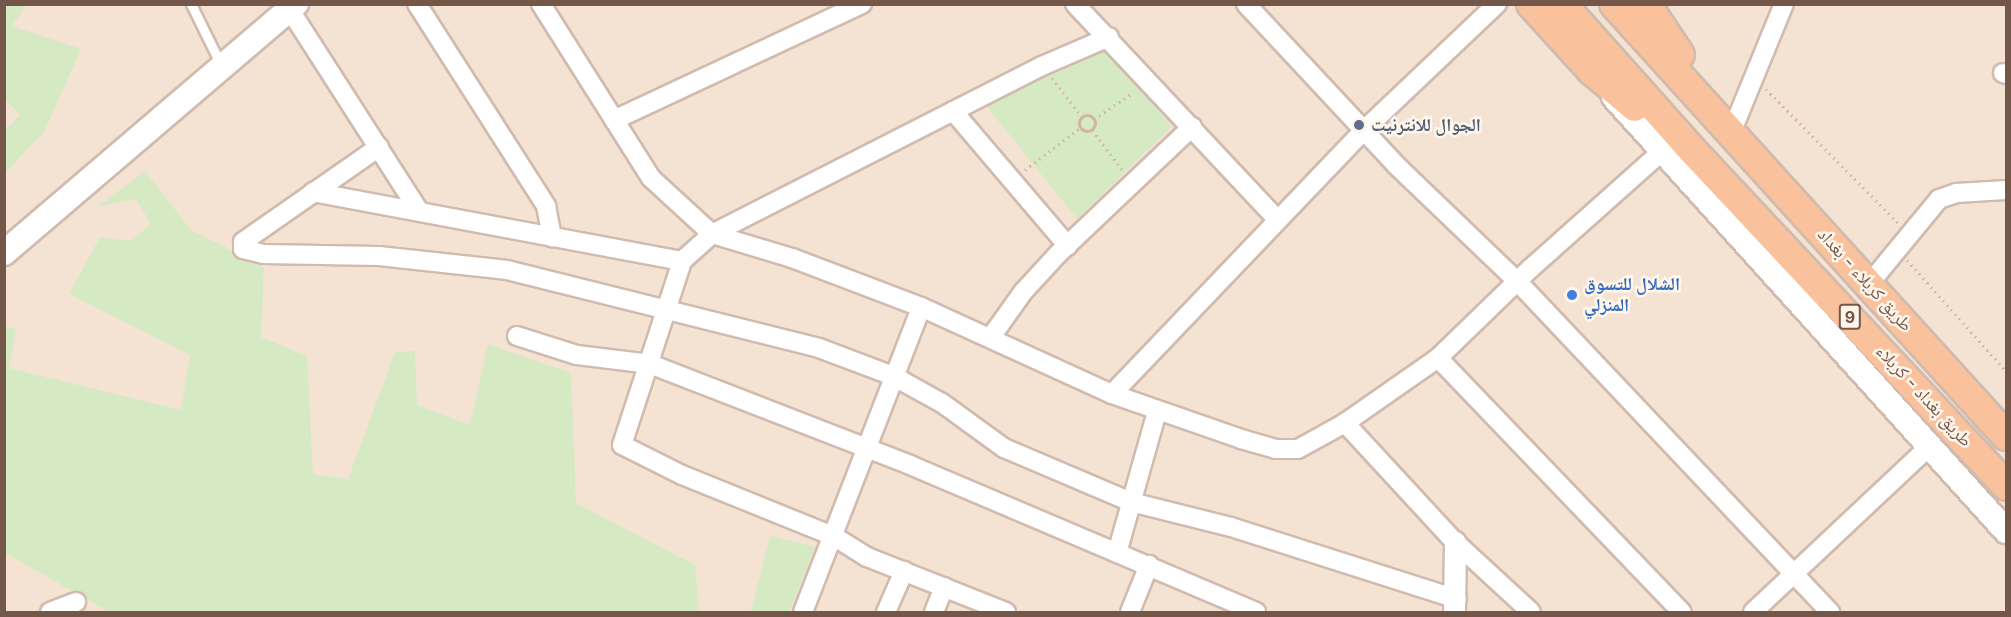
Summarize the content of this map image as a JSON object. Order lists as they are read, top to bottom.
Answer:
{
  "streets": {
    "highway": ["طريق كربلاء - بغداد", "9", "طريق بغداد - كربلاء"]
  },
  "crossings": [
    ["طريق كربلاء - بغداد", "9"],
    ["9", "طريق بغداد - كربلاء"]
  ],
  "places": ["الجوال للانترنيت", "الشلال للتسوق المنزلي"]
}
